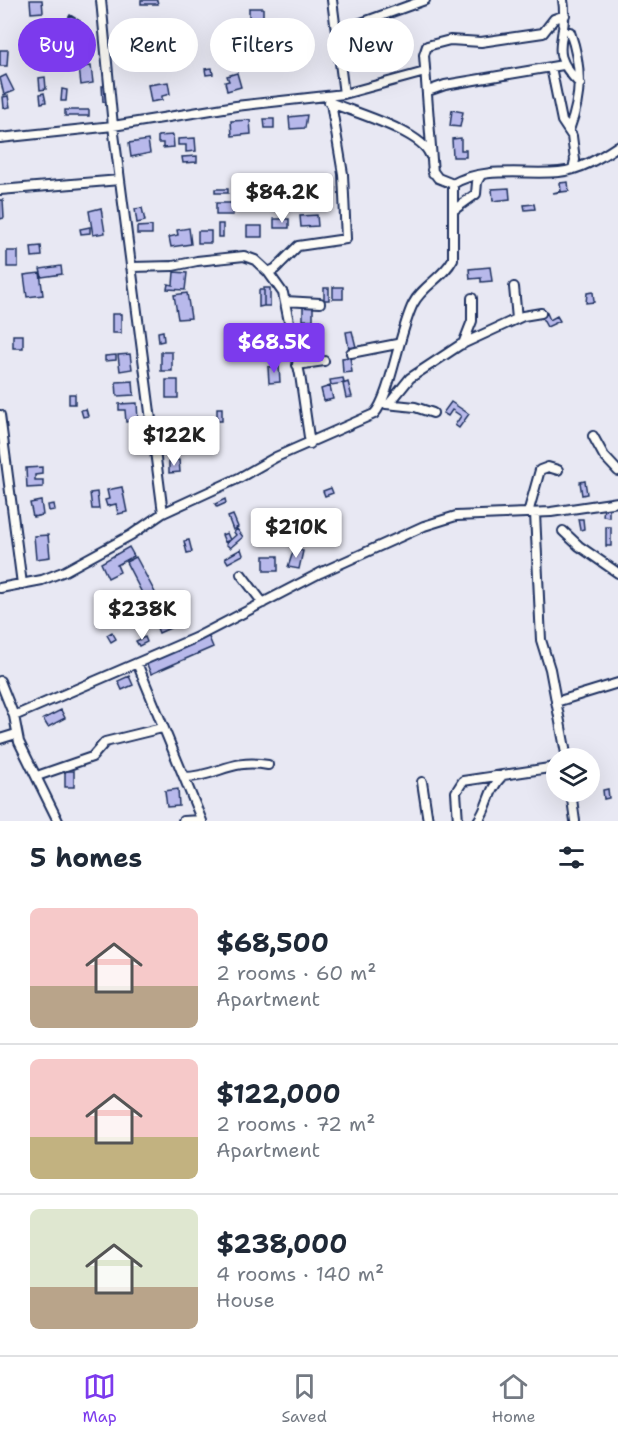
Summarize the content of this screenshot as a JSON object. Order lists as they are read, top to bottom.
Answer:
{
  "page": {
    "chip": [
      "Buy",
      "Rent",
      "Filters",
      "New"
    ],
    "price": [
      "$84.2K",
      "$68.5K",
      "$122K",
      "$210K",
      "$238K"
    ],
    "heading": "5 homes",
    "list": [
      {
        "name": "$68,500",
        "note": "2 rooms · 60 m² · Apartment"
      },
      {
        "name": "$122,000",
        "note": "2 rooms · 72 m² · Apartment"
      },
      {
        "name": "$238,000",
        "note": "4 rooms · 140 m² · House"
      }
    ],
    "tabs": ["Map", "Saved", "Home"]
  }
}
